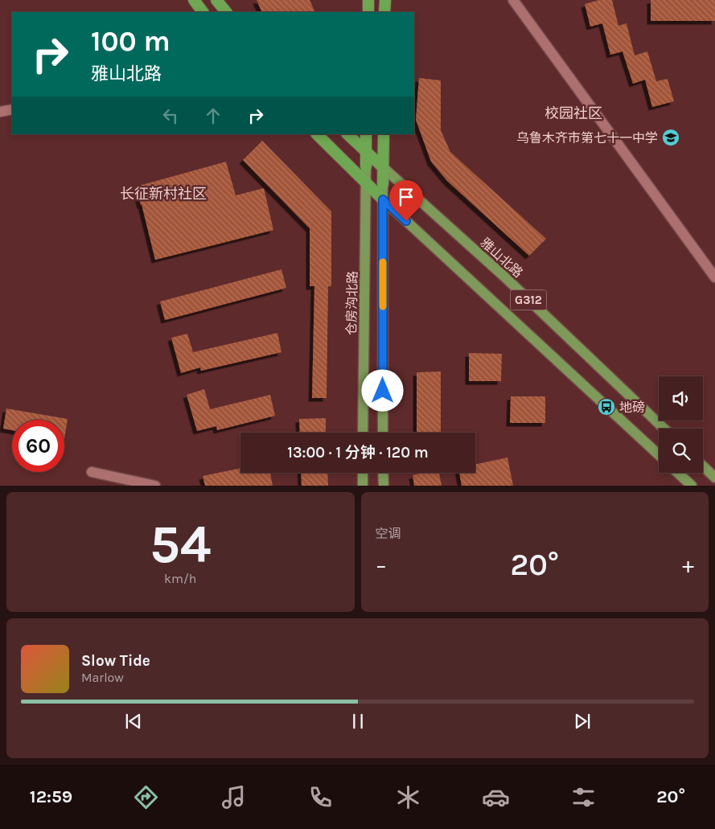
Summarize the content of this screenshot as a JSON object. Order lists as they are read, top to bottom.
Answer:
{
  "streets": {
    "highway": ["G312"],
    "main road": ["雅山北路", "仓房沟北路"]
  },
  "crossings": [
    ["雅山北路", "G312"],
    ["G312", "仓房沟北路"]
  ],
  "districts": ["校园社区", "长征新村社区"],
  "places": {
    "school or university": ["乌鲁木齐市第七十一中学"],
    "bus stop": ["地磅"]
  },
  "page": {
    "turn": ["100 m", "雅山北路"],
    "limit": "60",
    "trip": "13:00 · 1 分钟 · 120 m",
    "tile": [
      ["54", "km/h"],
      "空调"
    ],
    "heat": ["−", "20°", "+"],
    "song": ["Slow Tide", "Marlow"],
    "tabs": ["12:59", "20°"]
  }
}
